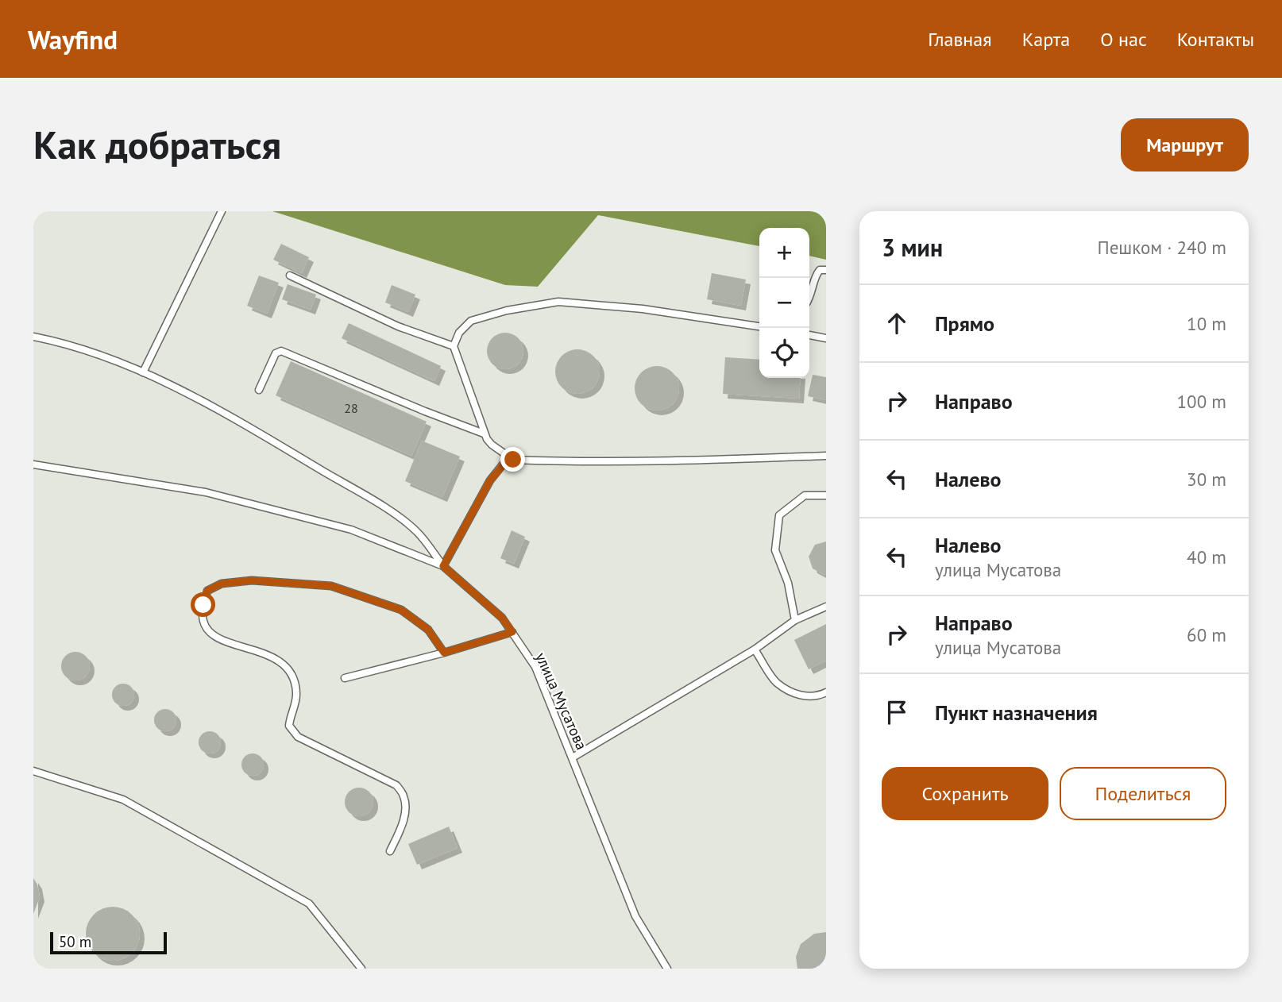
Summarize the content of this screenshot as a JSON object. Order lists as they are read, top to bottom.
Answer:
{
  "streets": {
    "lane": ["улица Мусатова"]
  },
  "house_numbers": ["28"],
  "scale_bar": "50 m",
  "page": {
    "header": "Wayfind",
    "nav": [
      "Главная",
      "Карта",
      "О нас",
      "Контакты"
    ],
    "buttons": [
      "Маршрут",
      ["Сохранить", "Поделиться"]
    ],
    "title": "Как добраться",
    "heading": ["3 мин", "Пешком · 240 m"],
    "map_buttons": ["+", "−"],
    "list": [
      ["Прямо", "10 m"],
      ["Направо", "100 m"],
      ["Налево", "30 m"],
      ["Налево", "улица Мусатова", "40 m"],
      ["Направо", "улица Мусатова", "60 m"],
      "Пункт назначения"
    ],
    "scale": "50 m"
  }
}
